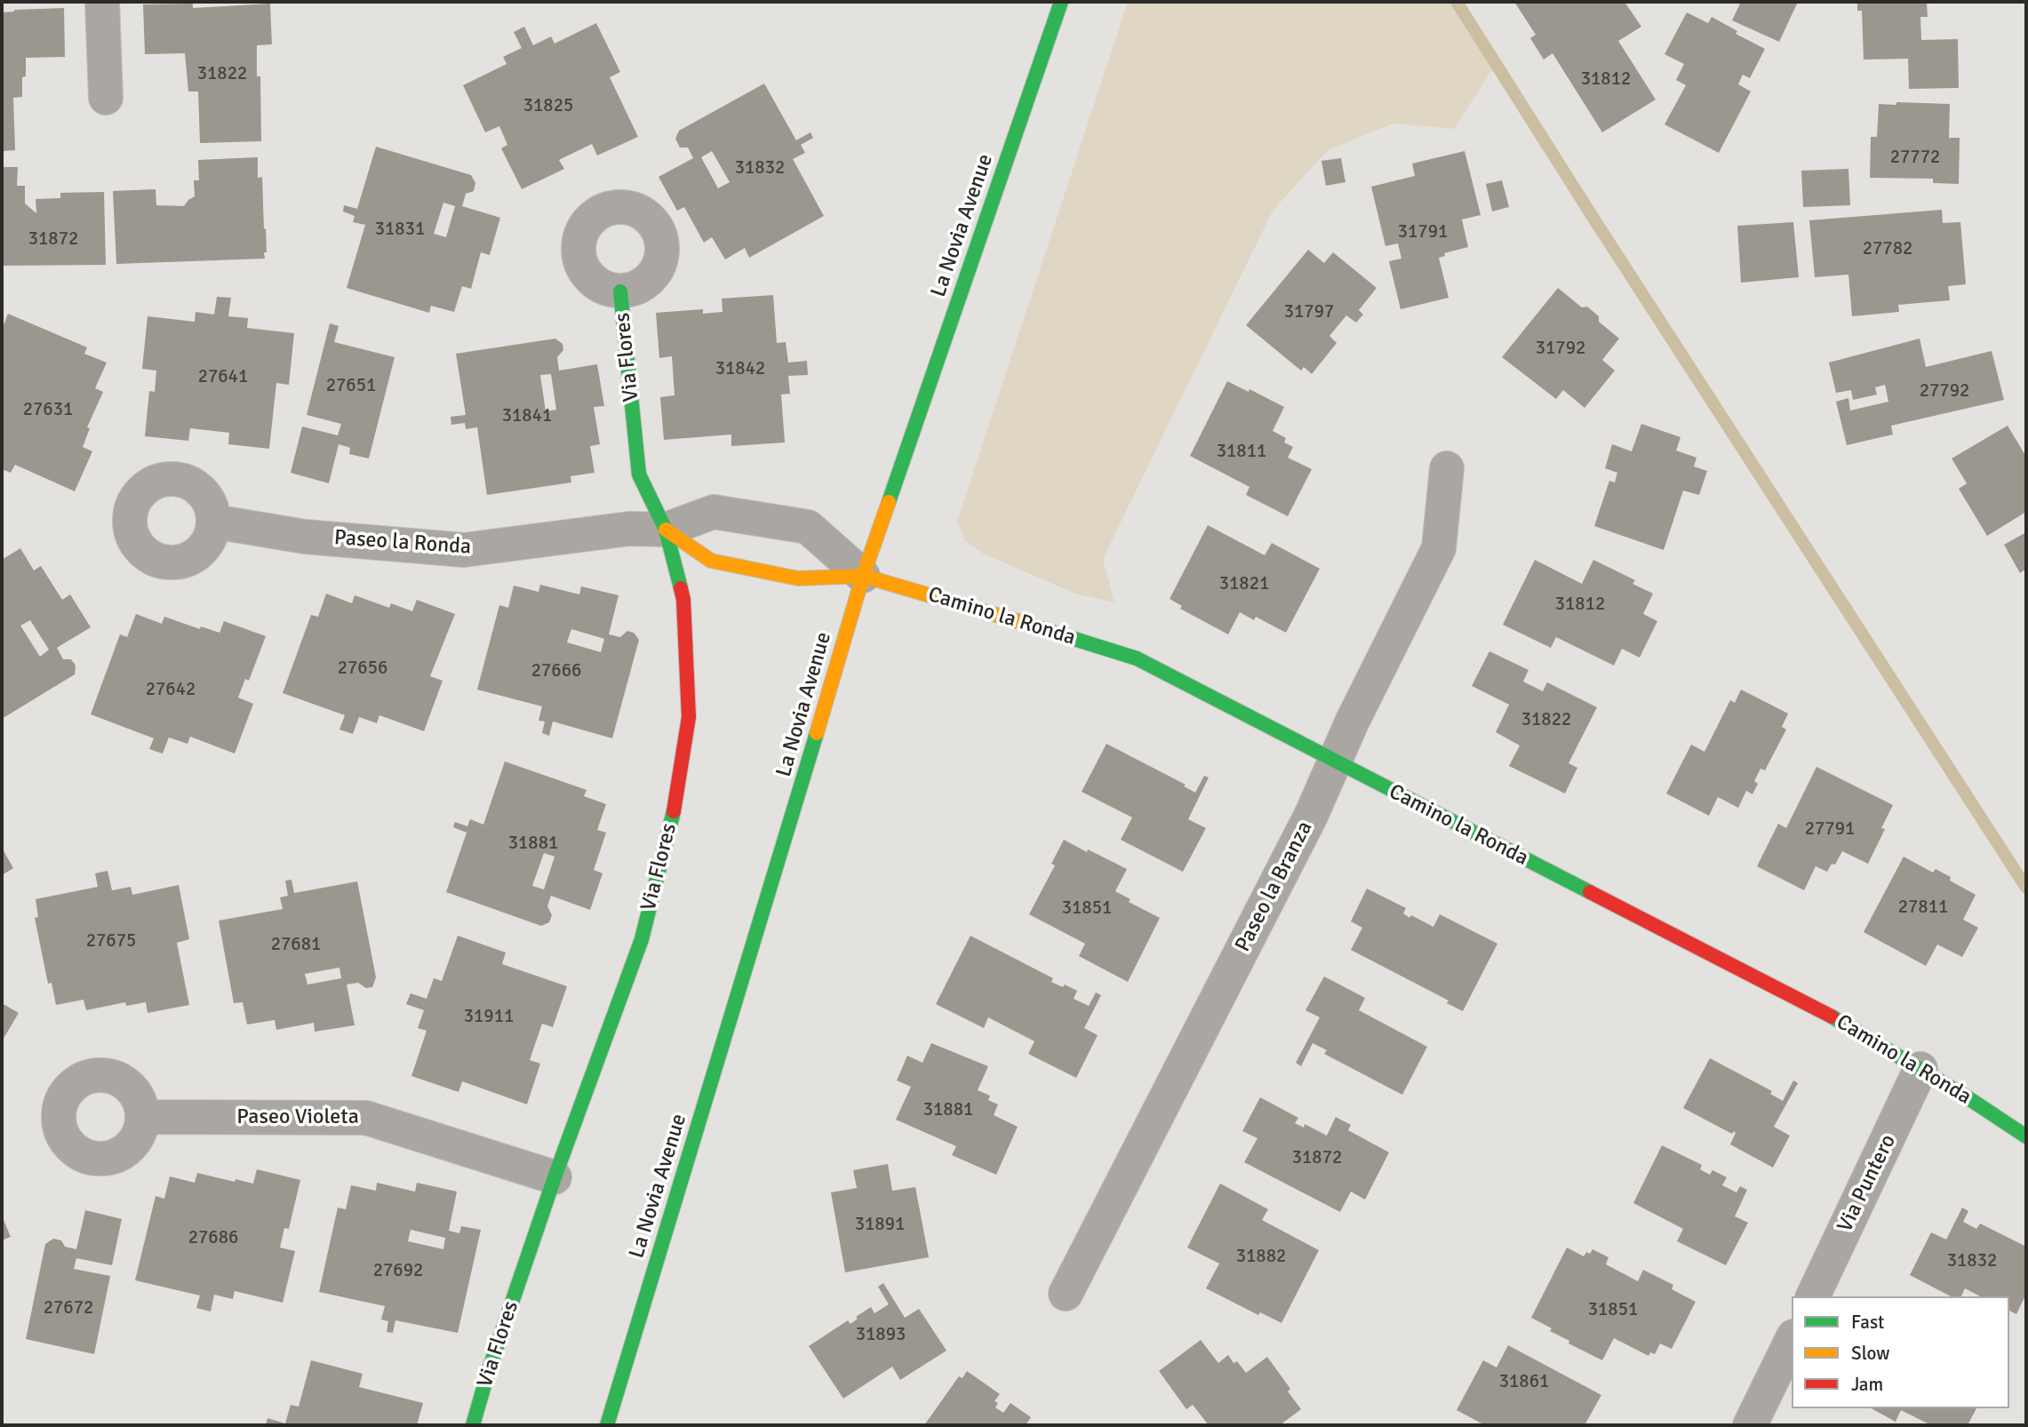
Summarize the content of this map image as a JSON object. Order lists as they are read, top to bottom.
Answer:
{
  "streets": {
    "street": [
      "La Novia Avenue",
      "Via Flores",
      "Paseo la Ronda",
      "Camino la Ronda",
      "Paseo la Branza",
      "Paseo Violeta",
      "Via Puntero"
    ]
  },
  "crossings": [
    ["La Novia Avenue", "Camino la Ronda"],
    ["Via Flores", "Paseo la Ronda"],
    ["Via Flores", "Camino la Ronda"],
    ["Via Flores", "Paseo Violeta"],
    ["Paseo la Ronda", "Camino la Ronda"],
    ["Camino la Ronda", "Paseo la Branza"],
    ["Camino la Ronda", "Via Puntero"]
  ],
  "house_numbers": [
    "31822",
    "31812",
    "31825",
    "27772",
    "31832",
    "31831",
    "31791",
    "31872",
    "27782",
    "31797",
    "31792",
    "31842",
    "27641",
    "27651",
    "27792",
    "27631",
    "31841",
    "31811",
    "31821",
    "31812",
    "27656",
    "27666",
    "27642",
    "31822",
    "27791",
    "31881",
    "27811",
    "31851",
    "27675",
    "27681",
    "31911",
    "31881",
    "31872",
    "31891",
    "27686",
    "31882",
    "31832",
    "27692",
    "27672",
    "31851",
    "31893",
    "31861"
  ],
  "legend": ["Fast", "Slow", "Jam"]
}
